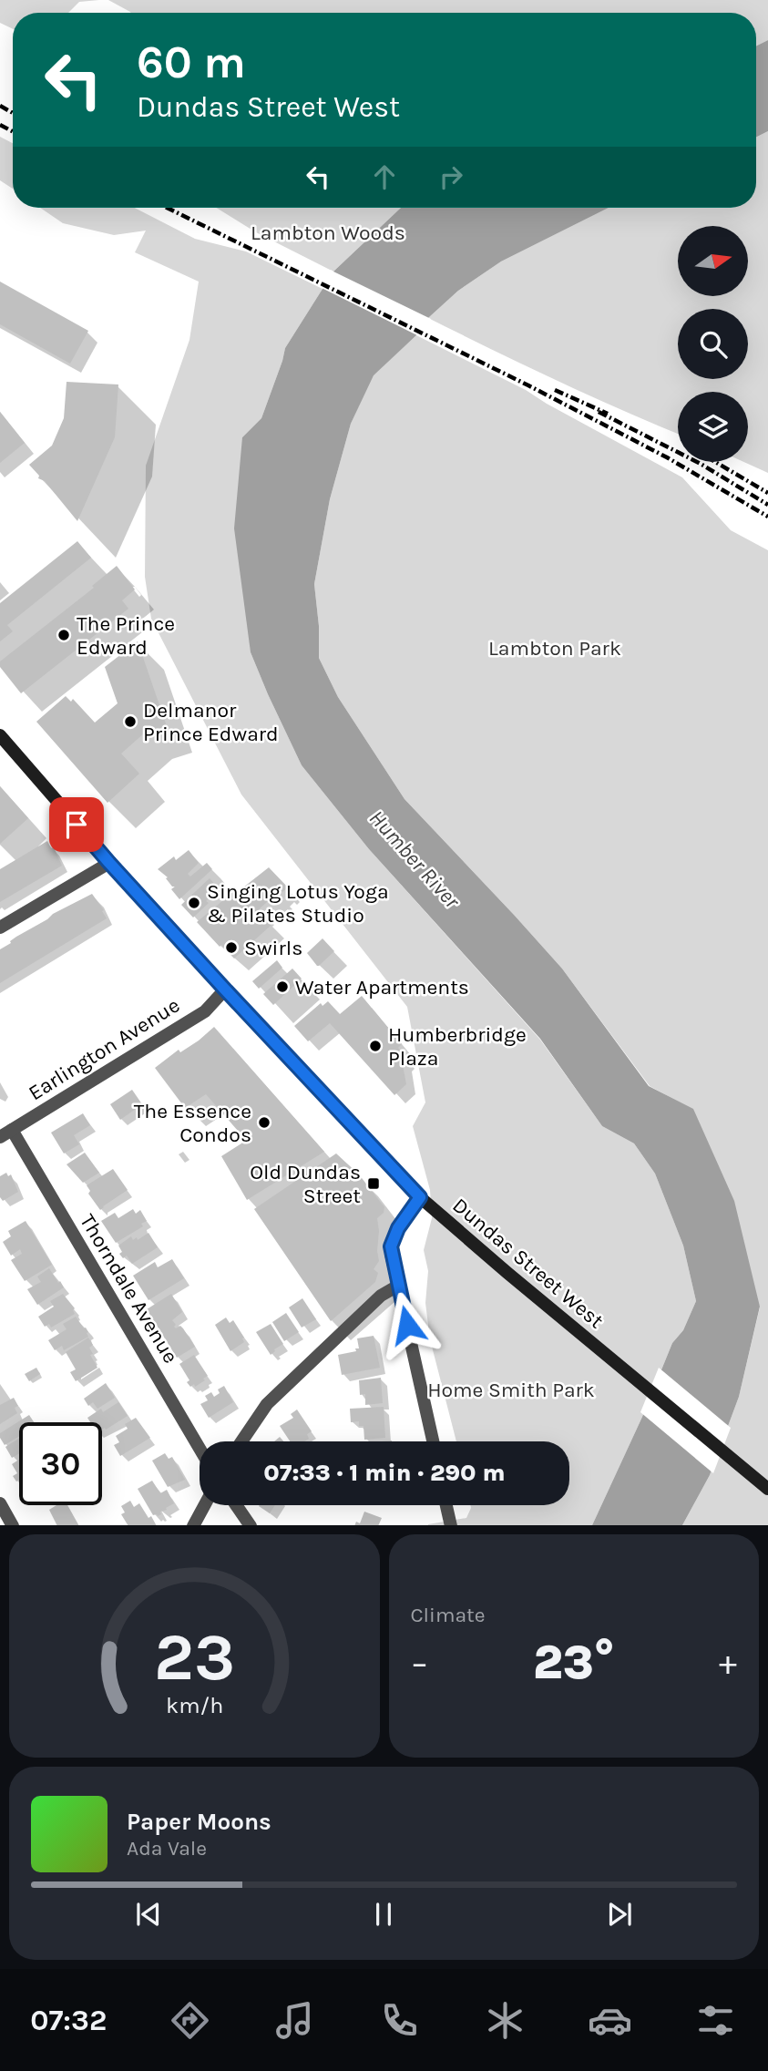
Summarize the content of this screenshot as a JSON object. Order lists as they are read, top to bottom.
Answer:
{
  "streets": {
    "main road": ["Dundas Street West"],
    "street": ["Earlington Avenue", "Thorndale Avenue"]
  },
  "crossings": [
    ["Earlington Avenue", "Dundas Street West"],
    ["Earlington Avenue", "Thorndale Avenue"]
  ],
  "water": ["Humber River"],
  "parks": ["Lambton Woods", "Lambton Park", "Home Smith Park"],
  "places": {
    "other": [
      "The Prince Edward",
      "Delmanor Prince Edward",
      "Singing Lotus Yoga & Pilates Studio",
      "Swirls",
      "Water Apartments",
      "Humberbridge Plaza",
      "The Essence Condos"
    ],
    "transit": ["Old Dundas Street"]
  },
  "north": "right",
  "page": {
    "turn": ["60 m", "Dundas Street West"],
    "limit": "30",
    "trip": "07:33 · 1 min · 290 m",
    "tile": "Climate",
    "heat": ["−", "23°", "+"],
    "song": ["Paper Moons", "Ada Vale"],
    "tabs": "07:32",
    "gauge": ["23", "km/h"]
  }
}
